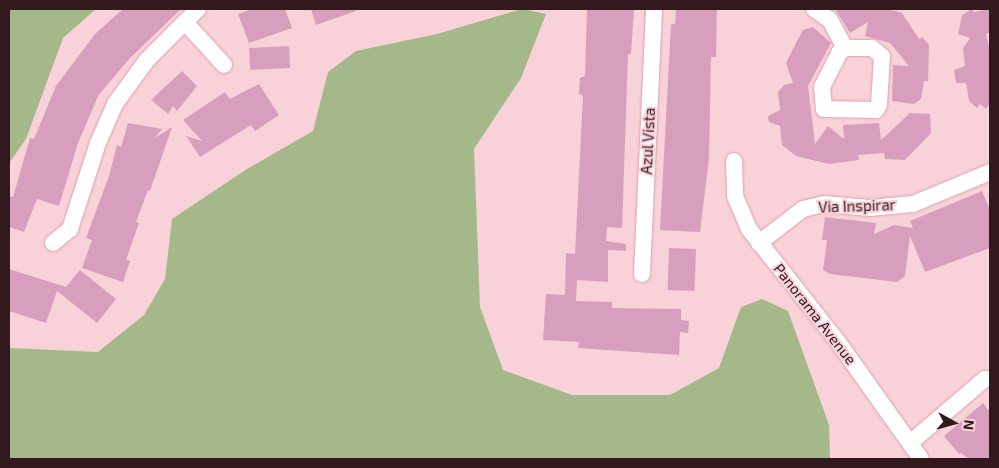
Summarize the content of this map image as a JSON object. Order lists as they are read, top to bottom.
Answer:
{
  "streets": {
    "street": ["Azul Vista", "Via Inspirar", "Panorama Avenue"]
  },
  "crossings": [
    ["Via Inspirar", "Panorama Avenue"]
  ],
  "north": "right"
}
